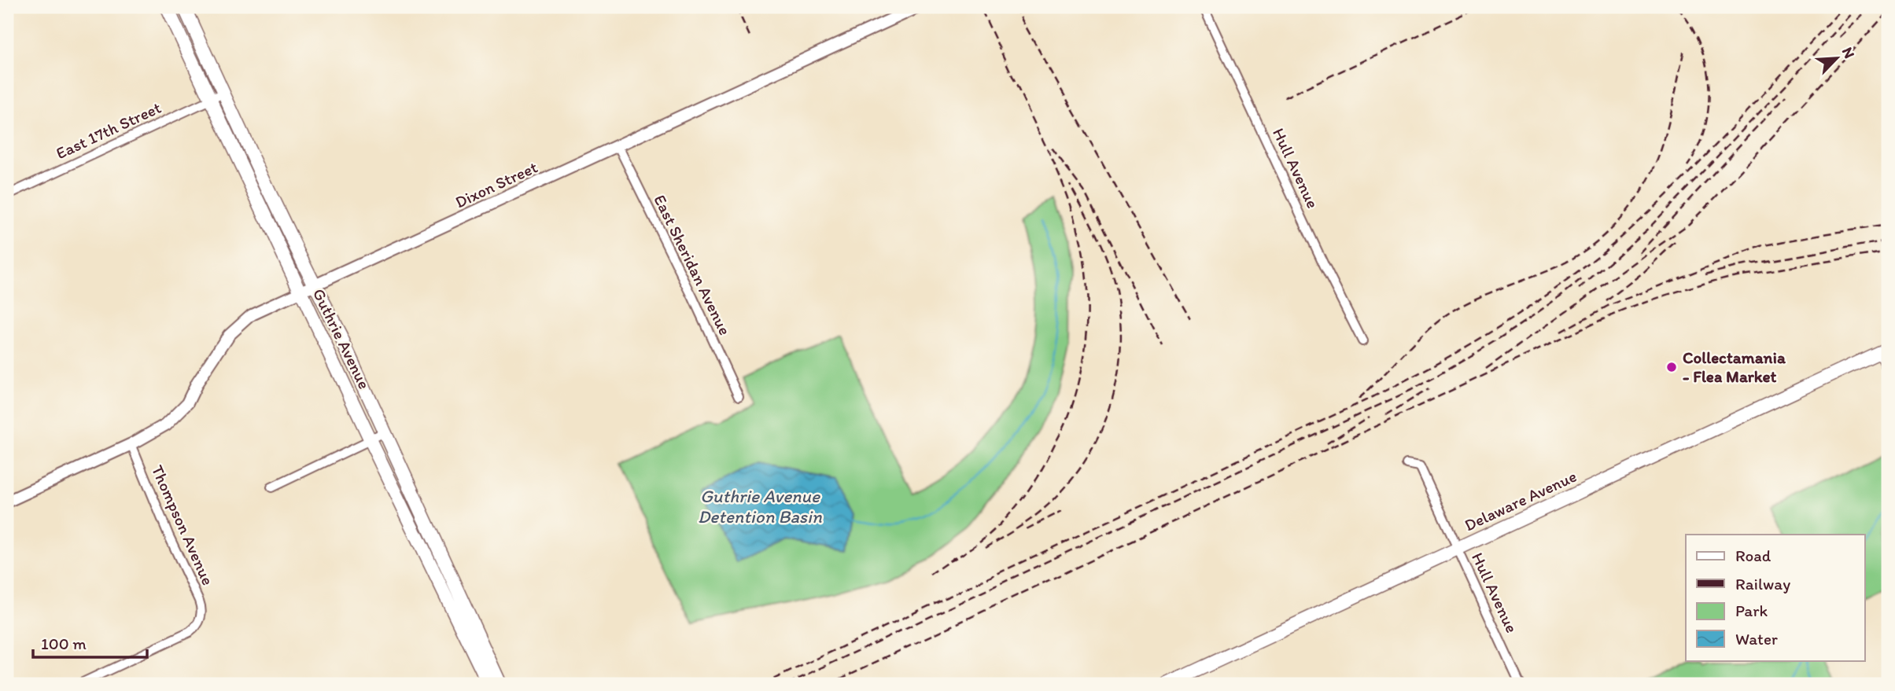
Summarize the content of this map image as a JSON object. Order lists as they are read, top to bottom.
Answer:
{
  "streets": {
    "main road": ["Guthrie Avenue", "Delaware Avenue"],
    "street": [
      "East 17th Street",
      "Hull Avenue",
      "Dixon Street",
      "East Sheridan Avenue",
      "Thompson Avenue"
    ]
  },
  "crossings": [
    ["East 17th Street", "Guthrie Avenue"],
    ["Hull Avenue", "Delaware Avenue"],
    ["Dixon Street", "East Sheridan Avenue"],
    ["Dixon Street", "Guthrie Avenue"],
    ["Dixon Street", "Thompson Avenue"]
  ],
  "water": ["Guthrie Avenue Detention Basin"],
  "places": ["Collectamania - Flea Market"],
  "legend": [
    "Road",
    "Railway",
    "Park",
    "Water"
  ],
  "scale_bar": "100 m",
  "north": "top right"
}
